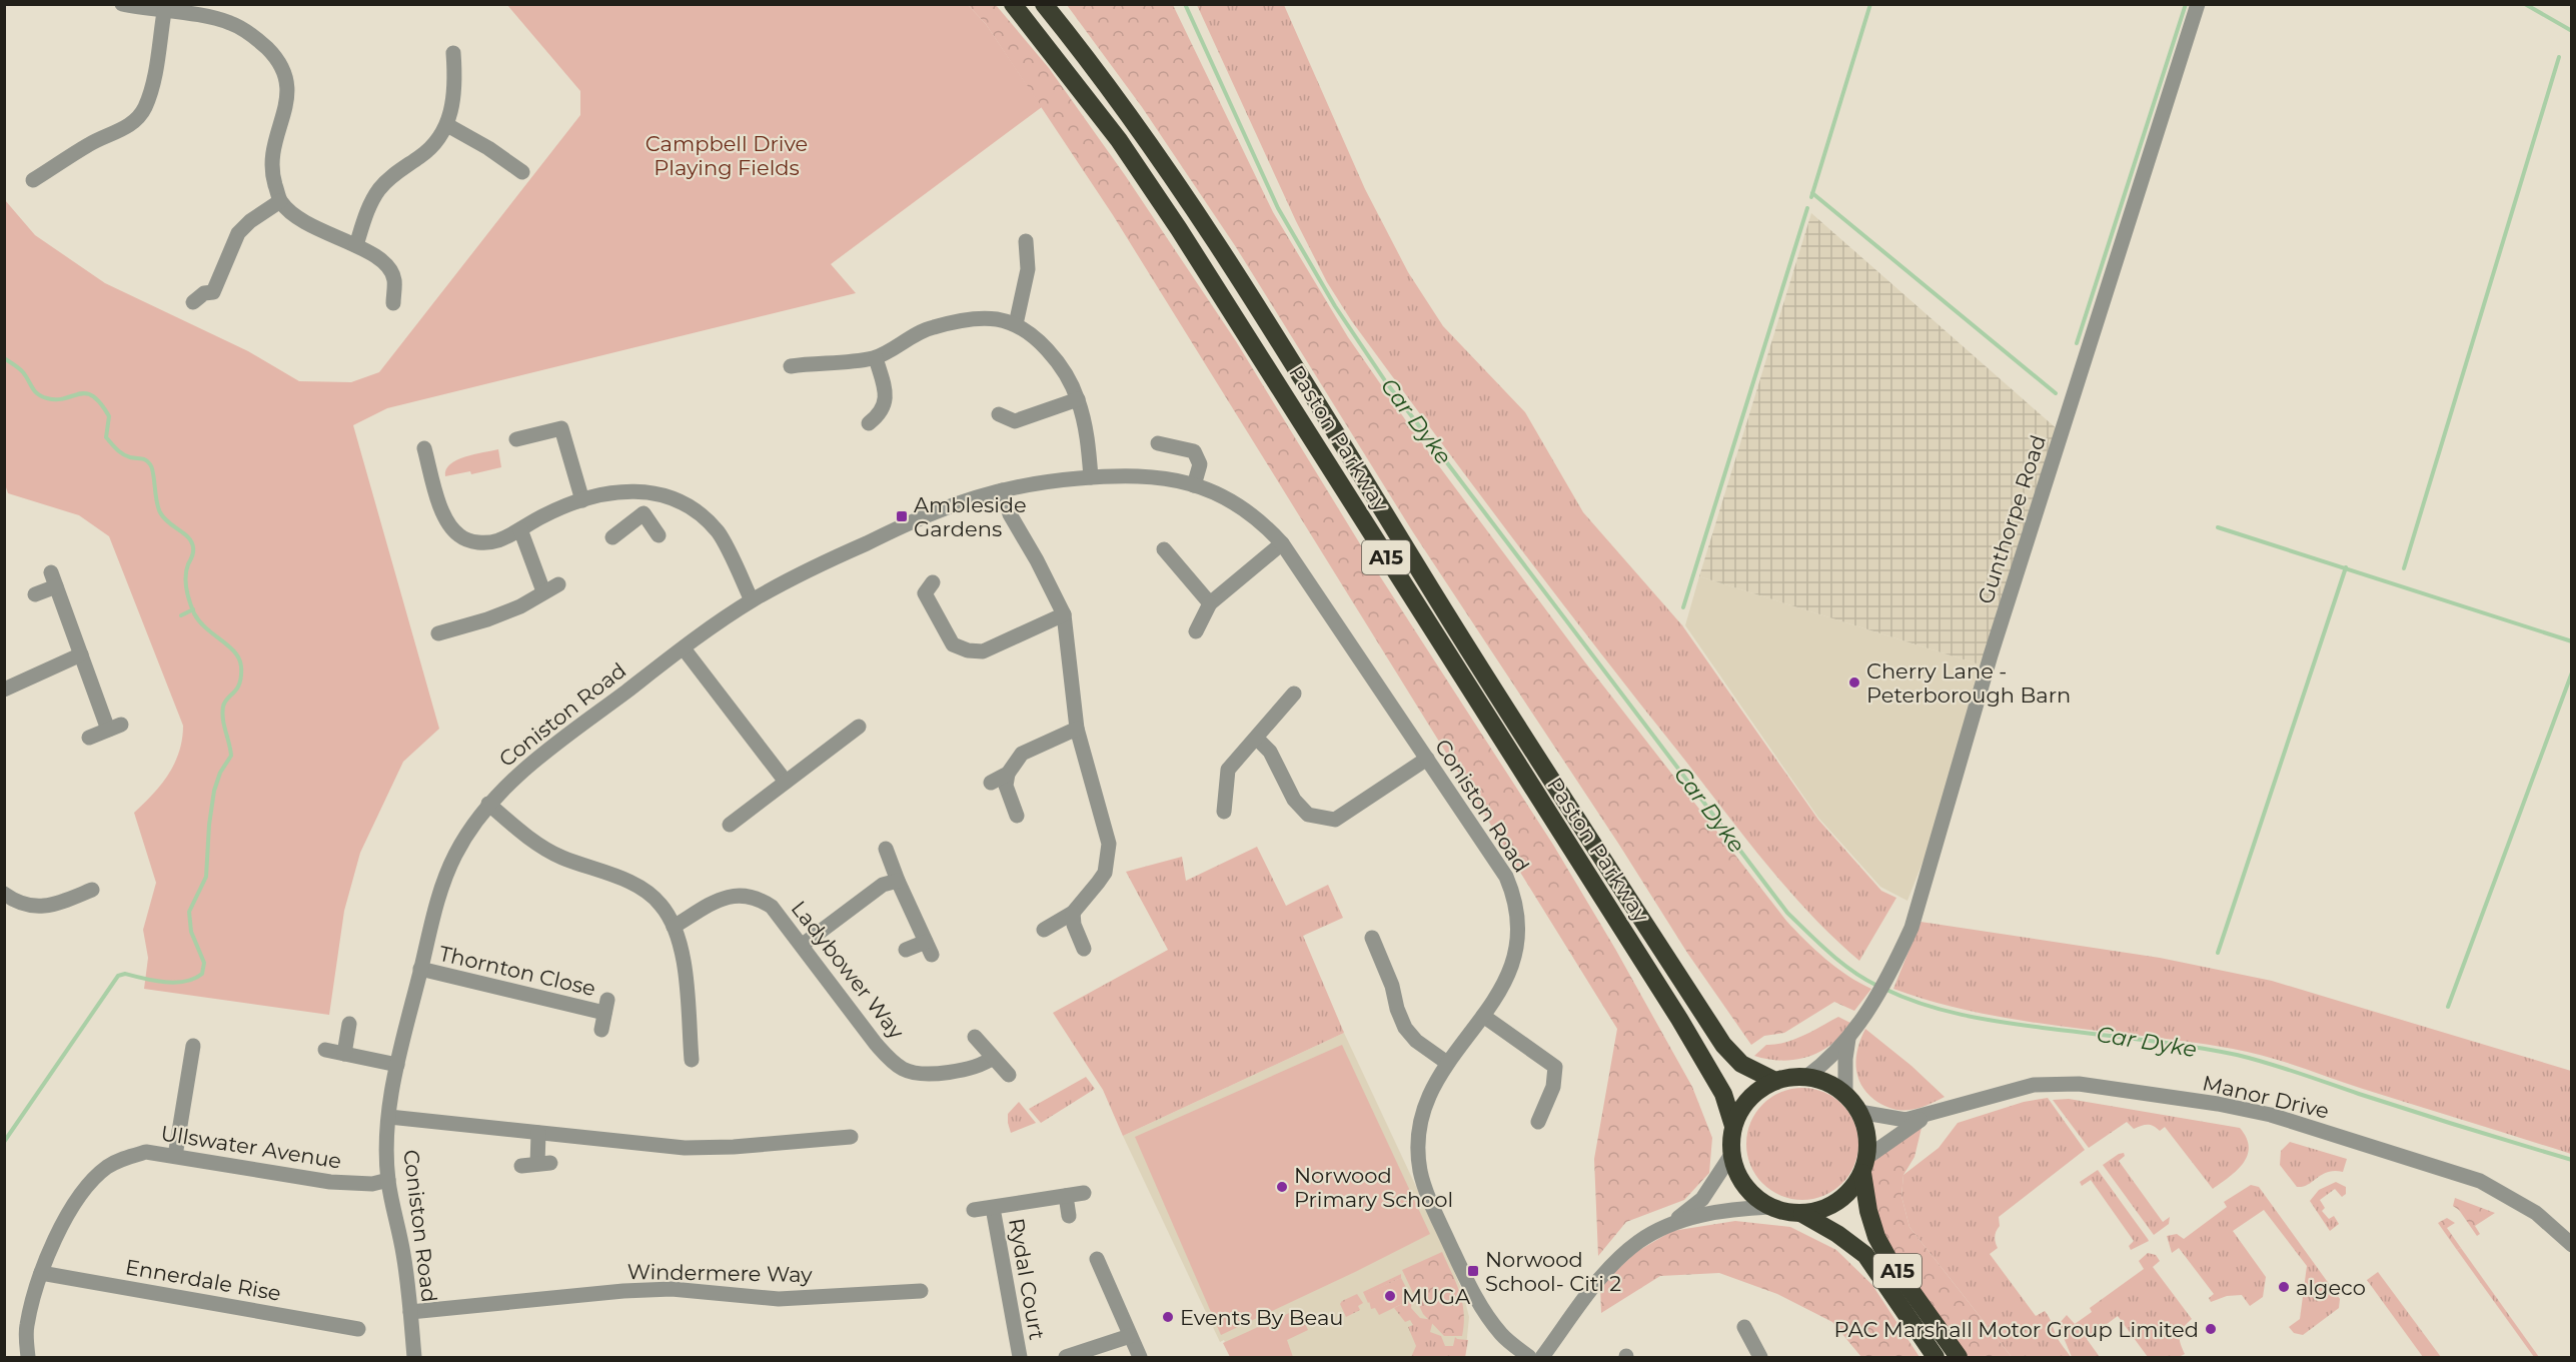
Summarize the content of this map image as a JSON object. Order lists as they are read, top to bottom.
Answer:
{
  "streets": {
    "highway": ["Paston Parkway", "A15"],
    "street": [
      "Gunthorpe Road",
      "Coniston Road",
      "Ladybower Way",
      "Thornton Close",
      "Manor Drive",
      "Ullswater Avenue",
      "Windermere Way",
      "Rydal Court",
      "Ennerdale Rise"
    ]
  },
  "crossings": [
    ["Paston Parkway", "Gunthorpe Road"],
    ["Paston Parkway", "A15"],
    ["Paston Parkway", "Manor Drive"],
    ["Gunthorpe Road", "A15"],
    ["Gunthorpe Road", "Manor Drive"],
    ["A15", "Manor Drive"],
    ["Coniston Road", "Thornton Close"],
    ["Coniston Road", "Ullswater Avenue"],
    ["Coniston Road", "Windermere Way"],
    ["Ullswater Avenue", "Ennerdale Rise"]
  ],
  "water": ["Car Dyke"],
  "parks": ["Campbell Drive Playing Fields"],
  "places": {
    "transit": ["Ambleside Gardens", "Norwood School- Citi 2"],
    "other": [
      "Cherry Lane - Peterborough Barn",
      "Norwood Primary School",
      "algeco",
      "MUGA",
      "Events By Beau",
      "PAC Marshall Motor Group Limited"
    ]
  }
}
